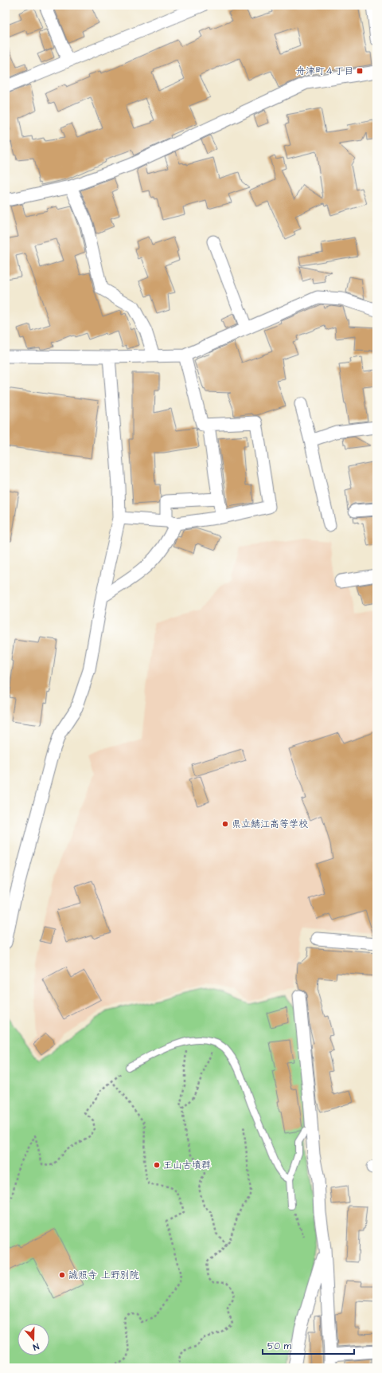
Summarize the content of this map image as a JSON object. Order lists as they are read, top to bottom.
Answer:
{
  "places": {
    "transit": ["舟津町４丁目"],
    "other": ["県立鯖江高等学校", "王山古墳群", "誠照寺 上野別院"]
  },
  "scale_bar": "50 m",
  "north": "bottom"
}
